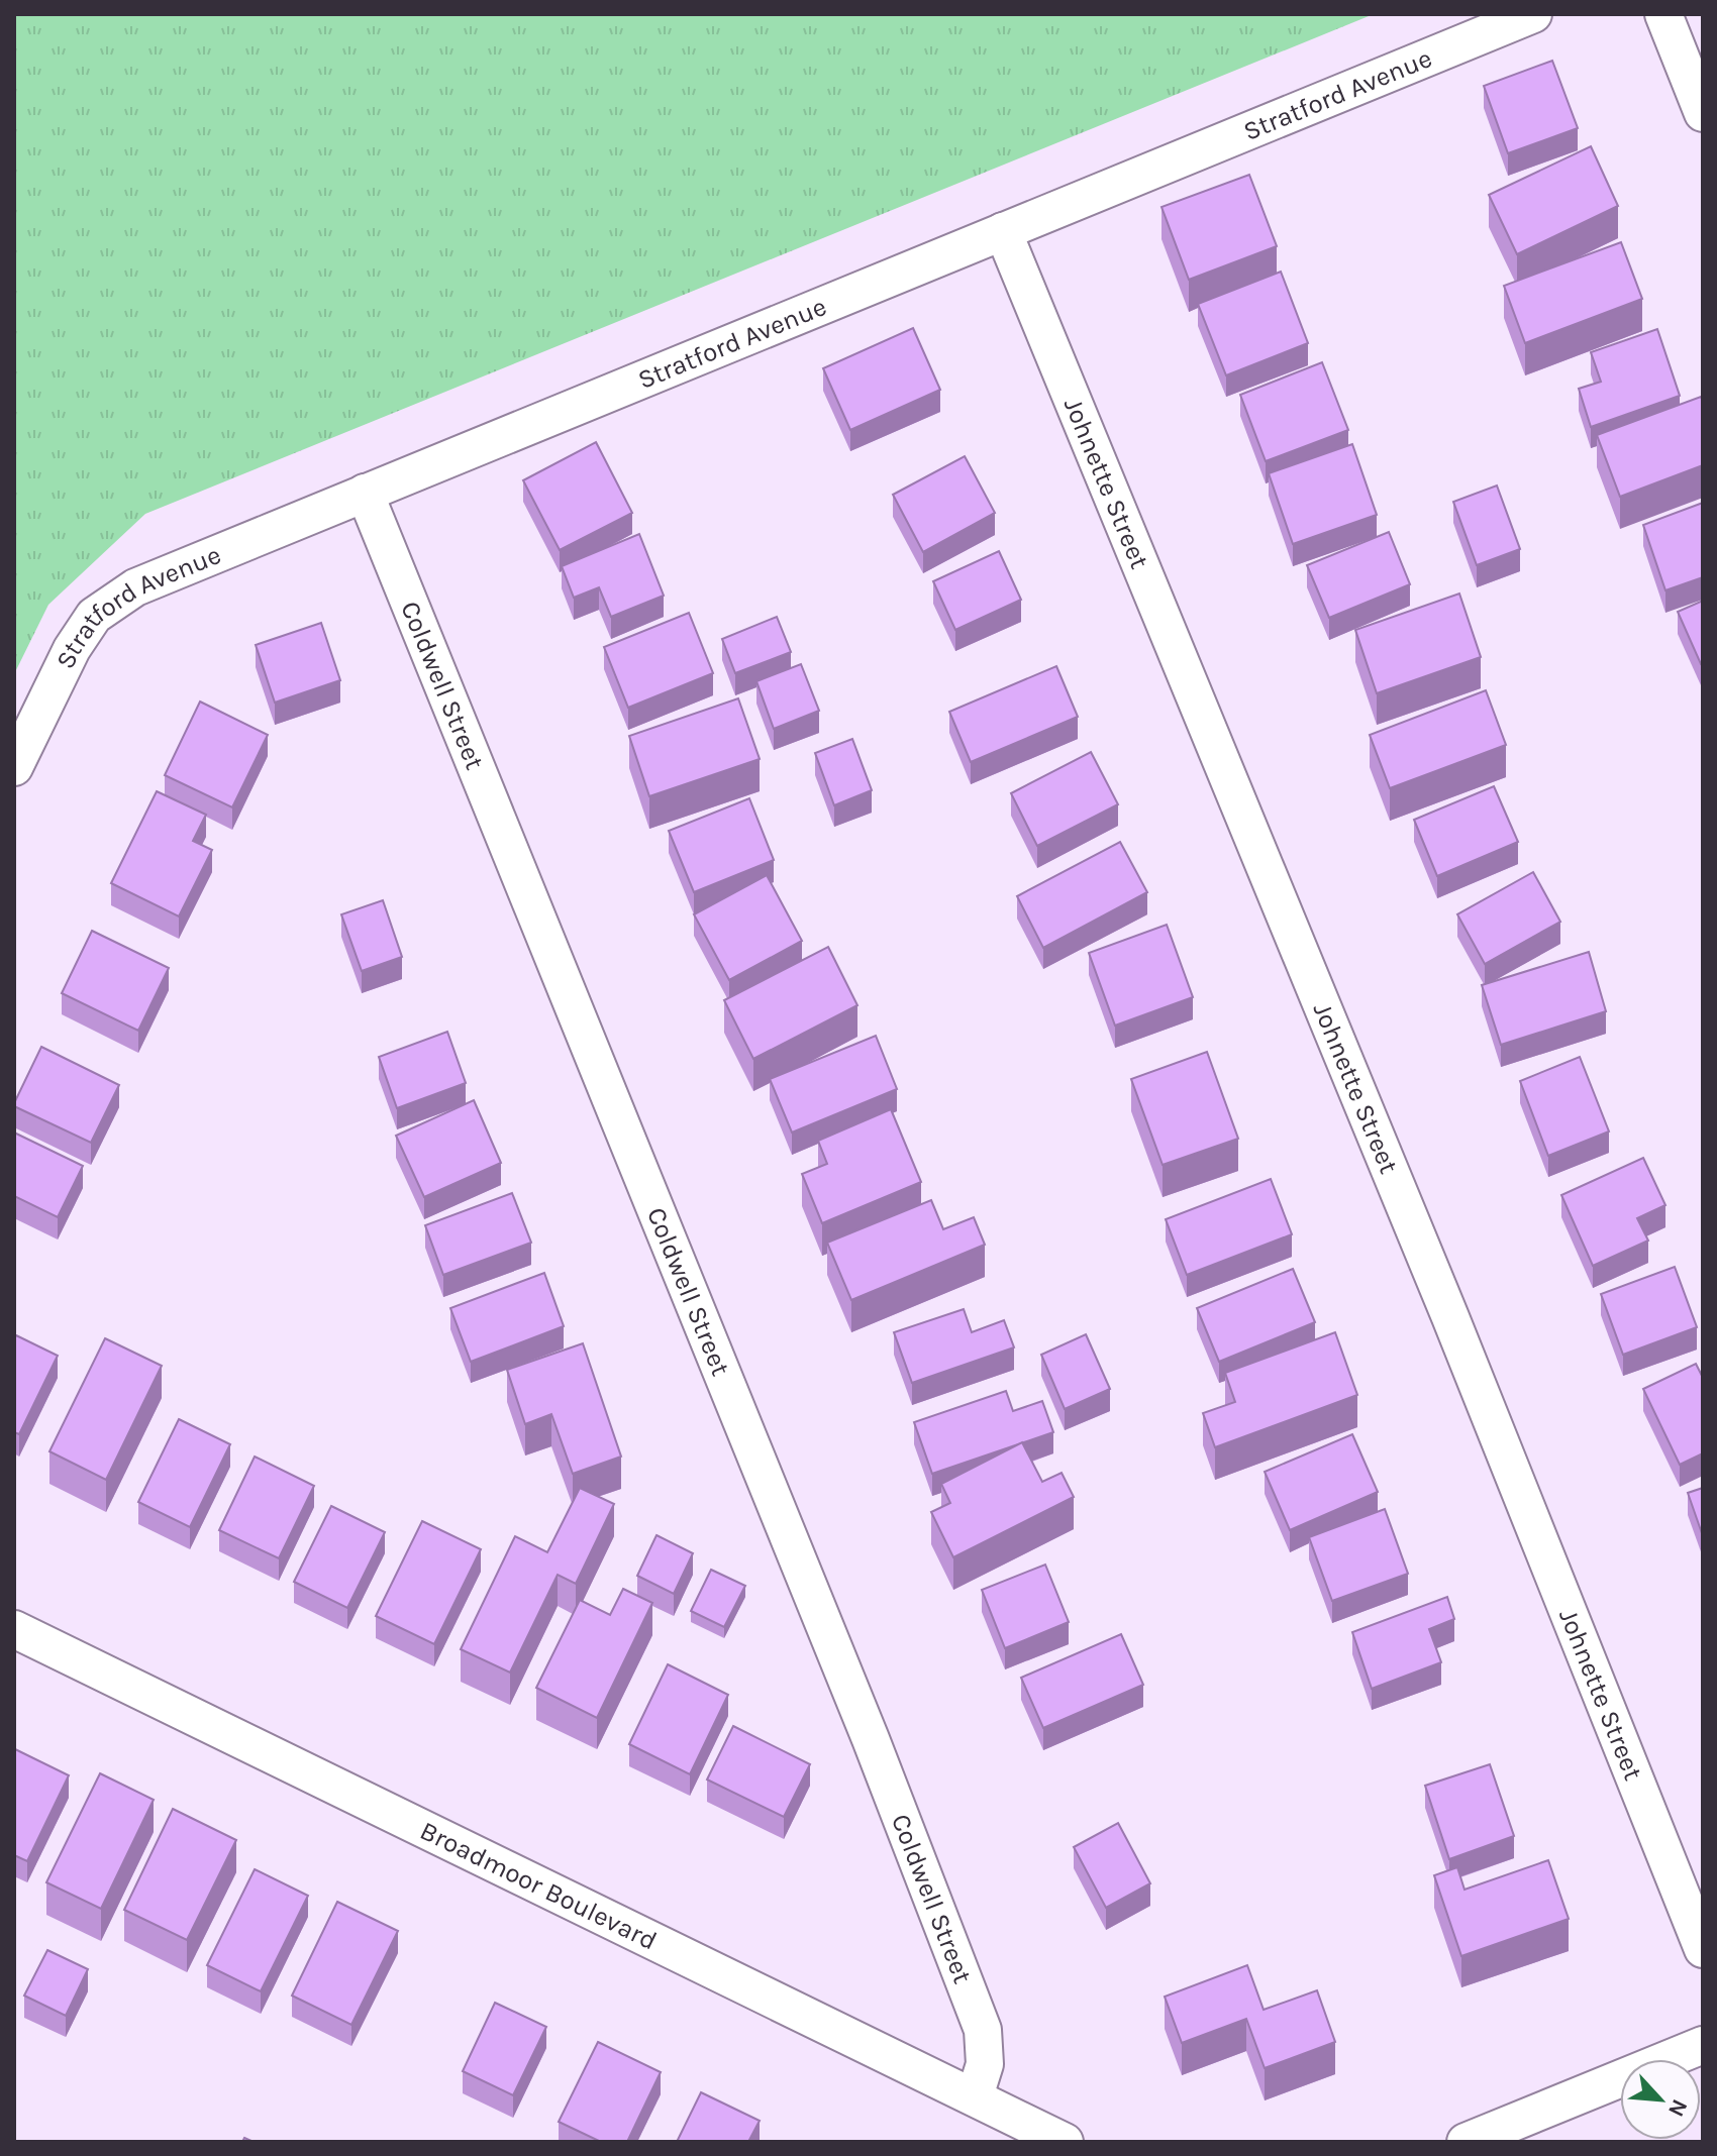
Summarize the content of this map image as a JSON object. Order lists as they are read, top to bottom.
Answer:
{
  "streets": {
    "street": [
      "Stratford Avenue",
      "Johnette Street",
      "Coldwell Street",
      "Broadmoor Boulevard"
    ]
  },
  "crossings": [
    ["Stratford Avenue", "Johnette Street"],
    ["Stratford Avenue", "Coldwell Street"],
    ["Coldwell Street", "Broadmoor Boulevard"]
  ],
  "north": "bottom right"
}
